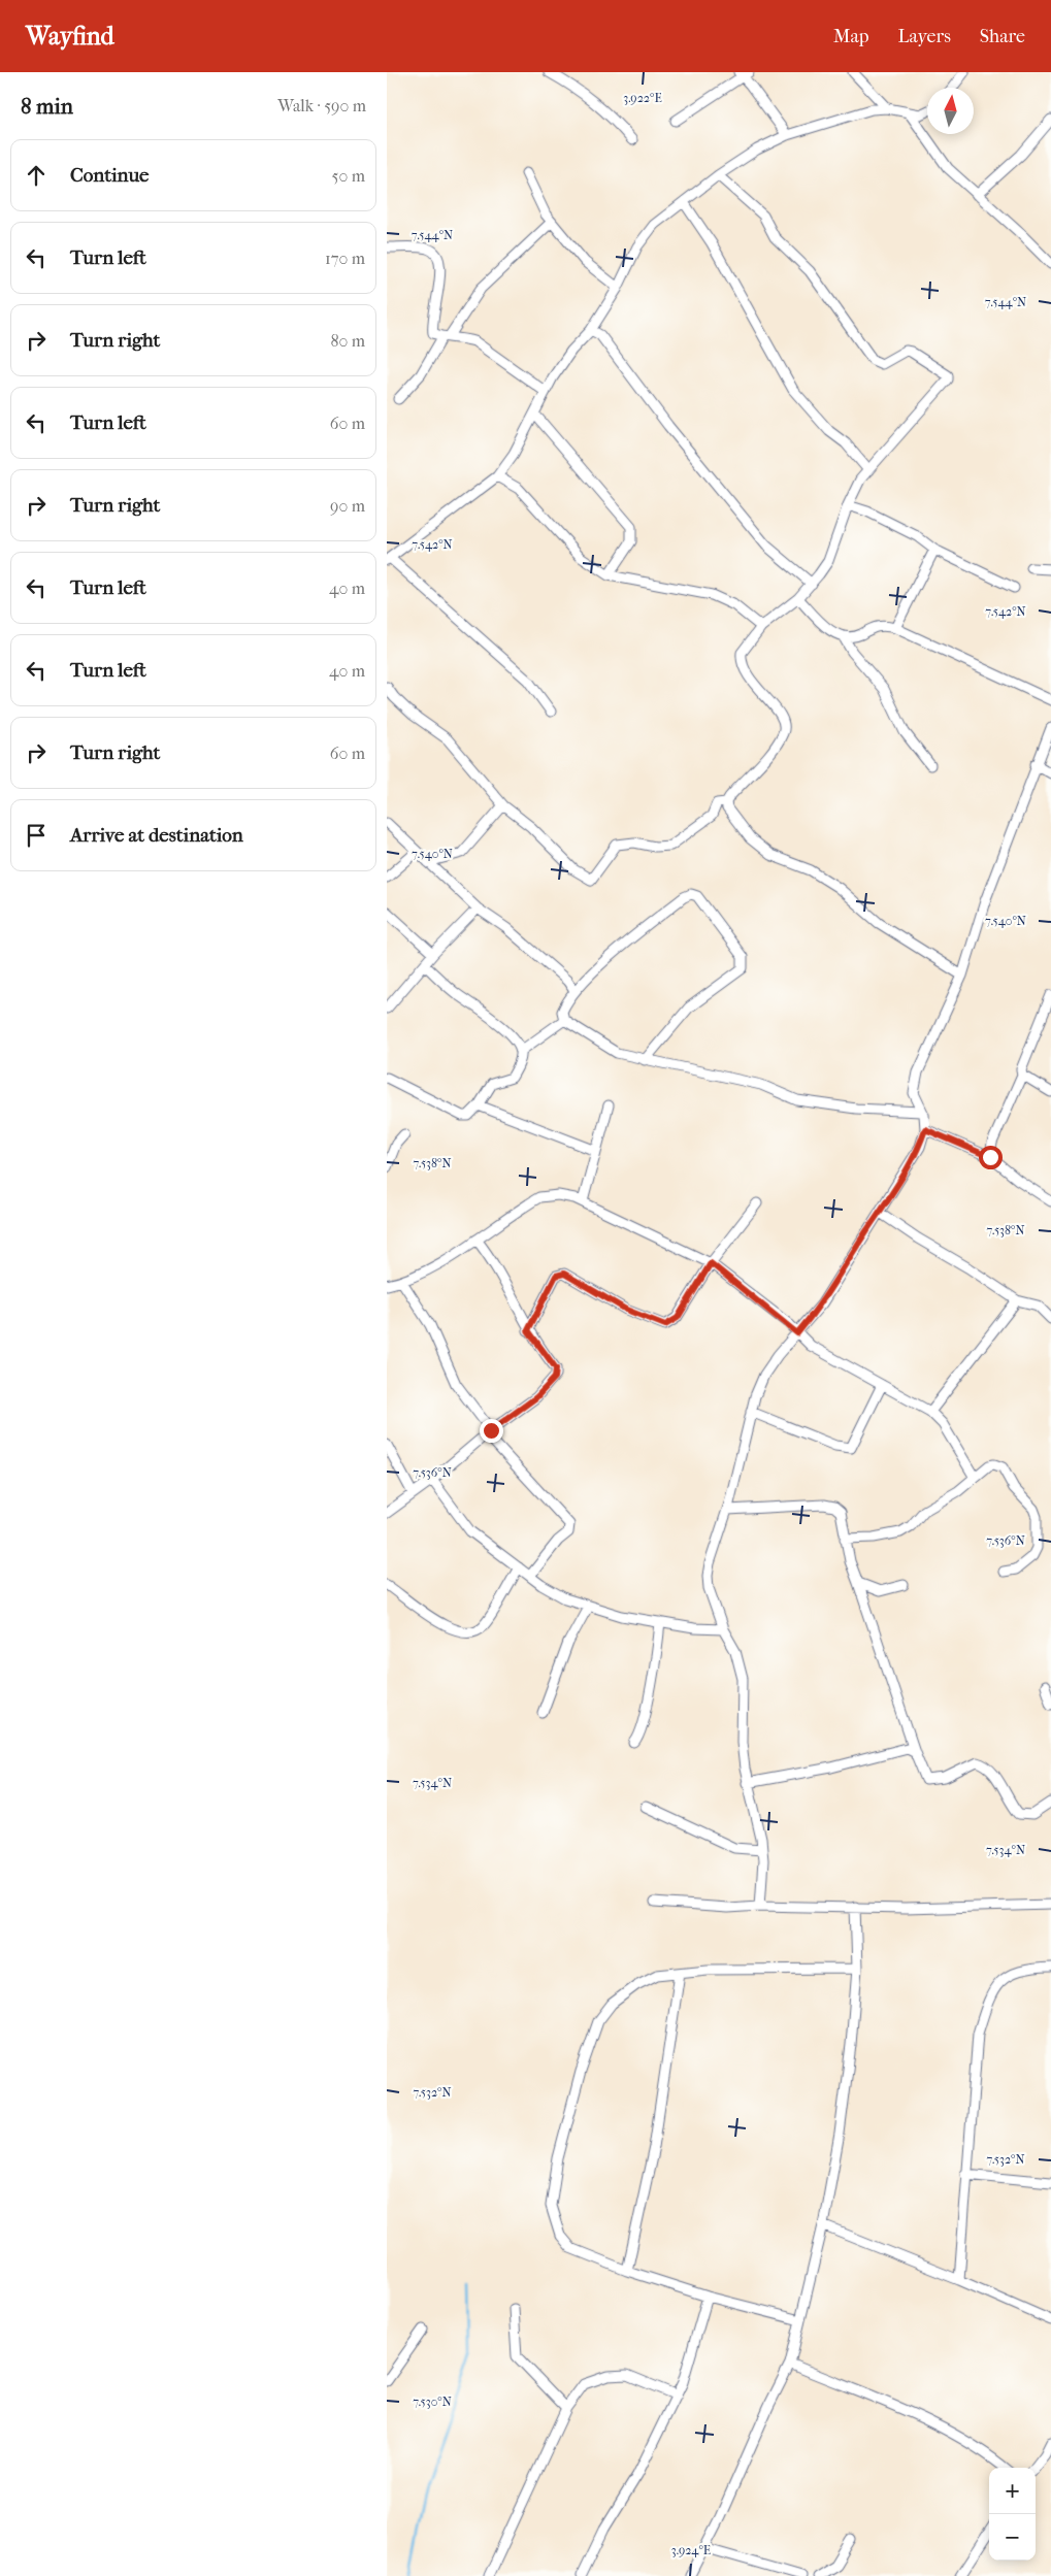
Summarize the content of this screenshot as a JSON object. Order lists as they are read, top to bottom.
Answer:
{
  "north": "top",
  "page": {
    "header": "Wayfind",
    "nav": ["Map", "Layers", "Share"],
    "heading": ["8 min", "Walk · 590 m"],
    "list": [
      ["Continue", "50 m"],
      ["Turn left", "170 m"],
      ["Turn right", "80 m"],
      ["Turn left", "60 m"],
      ["Turn right", "90 m"],
      ["Turn left", "40 m"],
      ["Turn left", "40 m"],
      ["Turn right", "60 m"],
      "Arrive at destination"
    ],
    "map_buttons": ["+", "−"]
  },
  "coordinates": [
    "3.922°E",
    "7.544°N",
    "7.542°N",
    "7.540°N",
    "7.538°N",
    "7.536°N",
    "7.534°N",
    "7.532°N",
    "7.530°N",
    "3.924°E"
  ]
}
